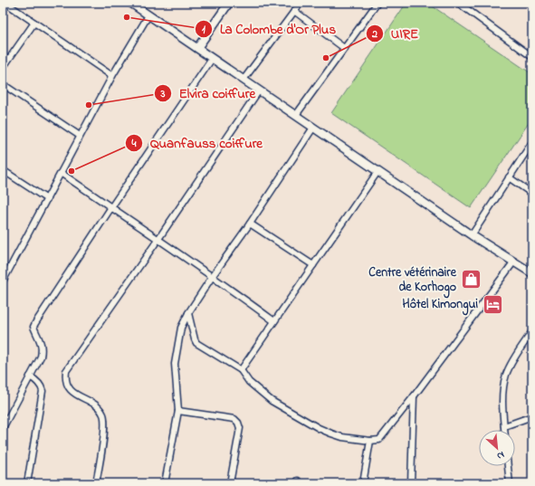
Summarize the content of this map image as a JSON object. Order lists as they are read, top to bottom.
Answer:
{
  "places": {
    "other": [
      "La Colombe d'Or Plus",
      "UIRE",
      "Elvira coiffure",
      "Quanfauss coiffure"
    ],
    "shop": ["Centre vétérinaire de Korhogo"],
    "hotel": ["Hôtel Kimongui"]
  },
  "north": "bottom right"
}
